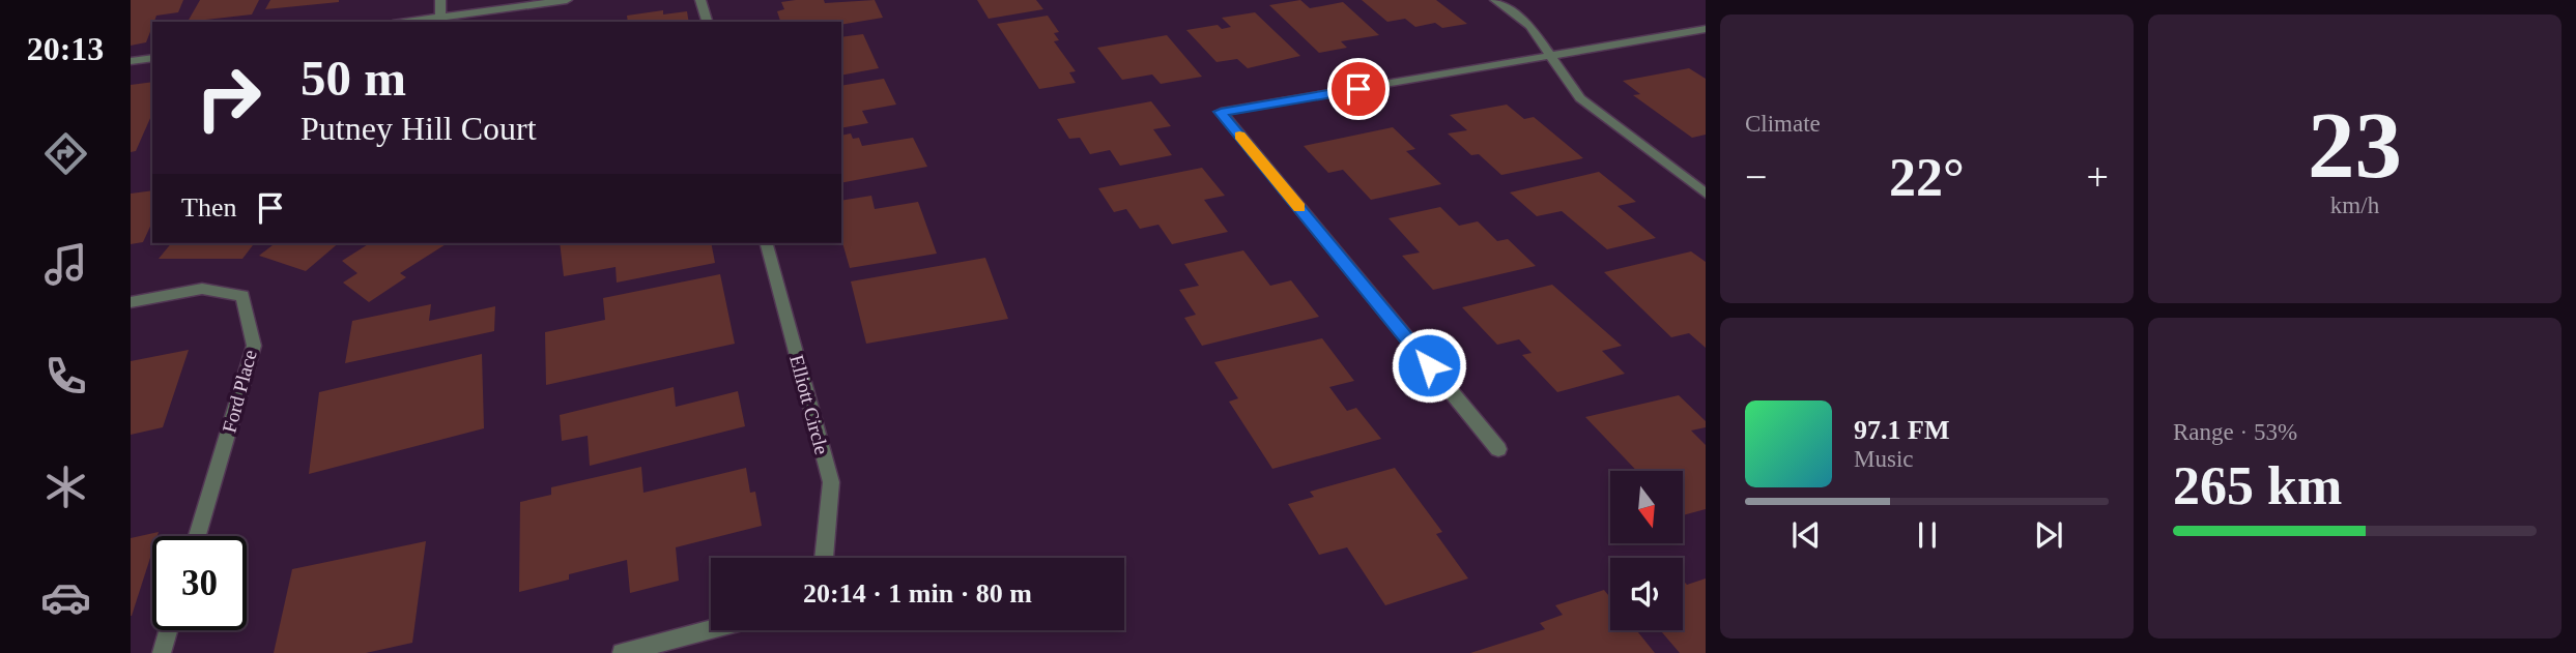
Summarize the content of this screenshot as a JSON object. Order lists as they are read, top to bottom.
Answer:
{
  "streets": {
    "street": ["Ford Place", "Elliott Circle"]
  },
  "north": "bottom",
  "page": {
    "tabs": "20:13",
    "tile": [
      "Climate",
      ["23", "km/h"],
      ["Range · 53%", "265 km"]
    ],
    "turn": ["50 m", "Putney Hill Court"],
    "heat": ["−", "22°", "+"],
    "then": "Then",
    "song": ["97.1 FM", "Music"],
    "limit": "30",
    "trip": "20:14 · 1 min · 80 m"
  }
}
